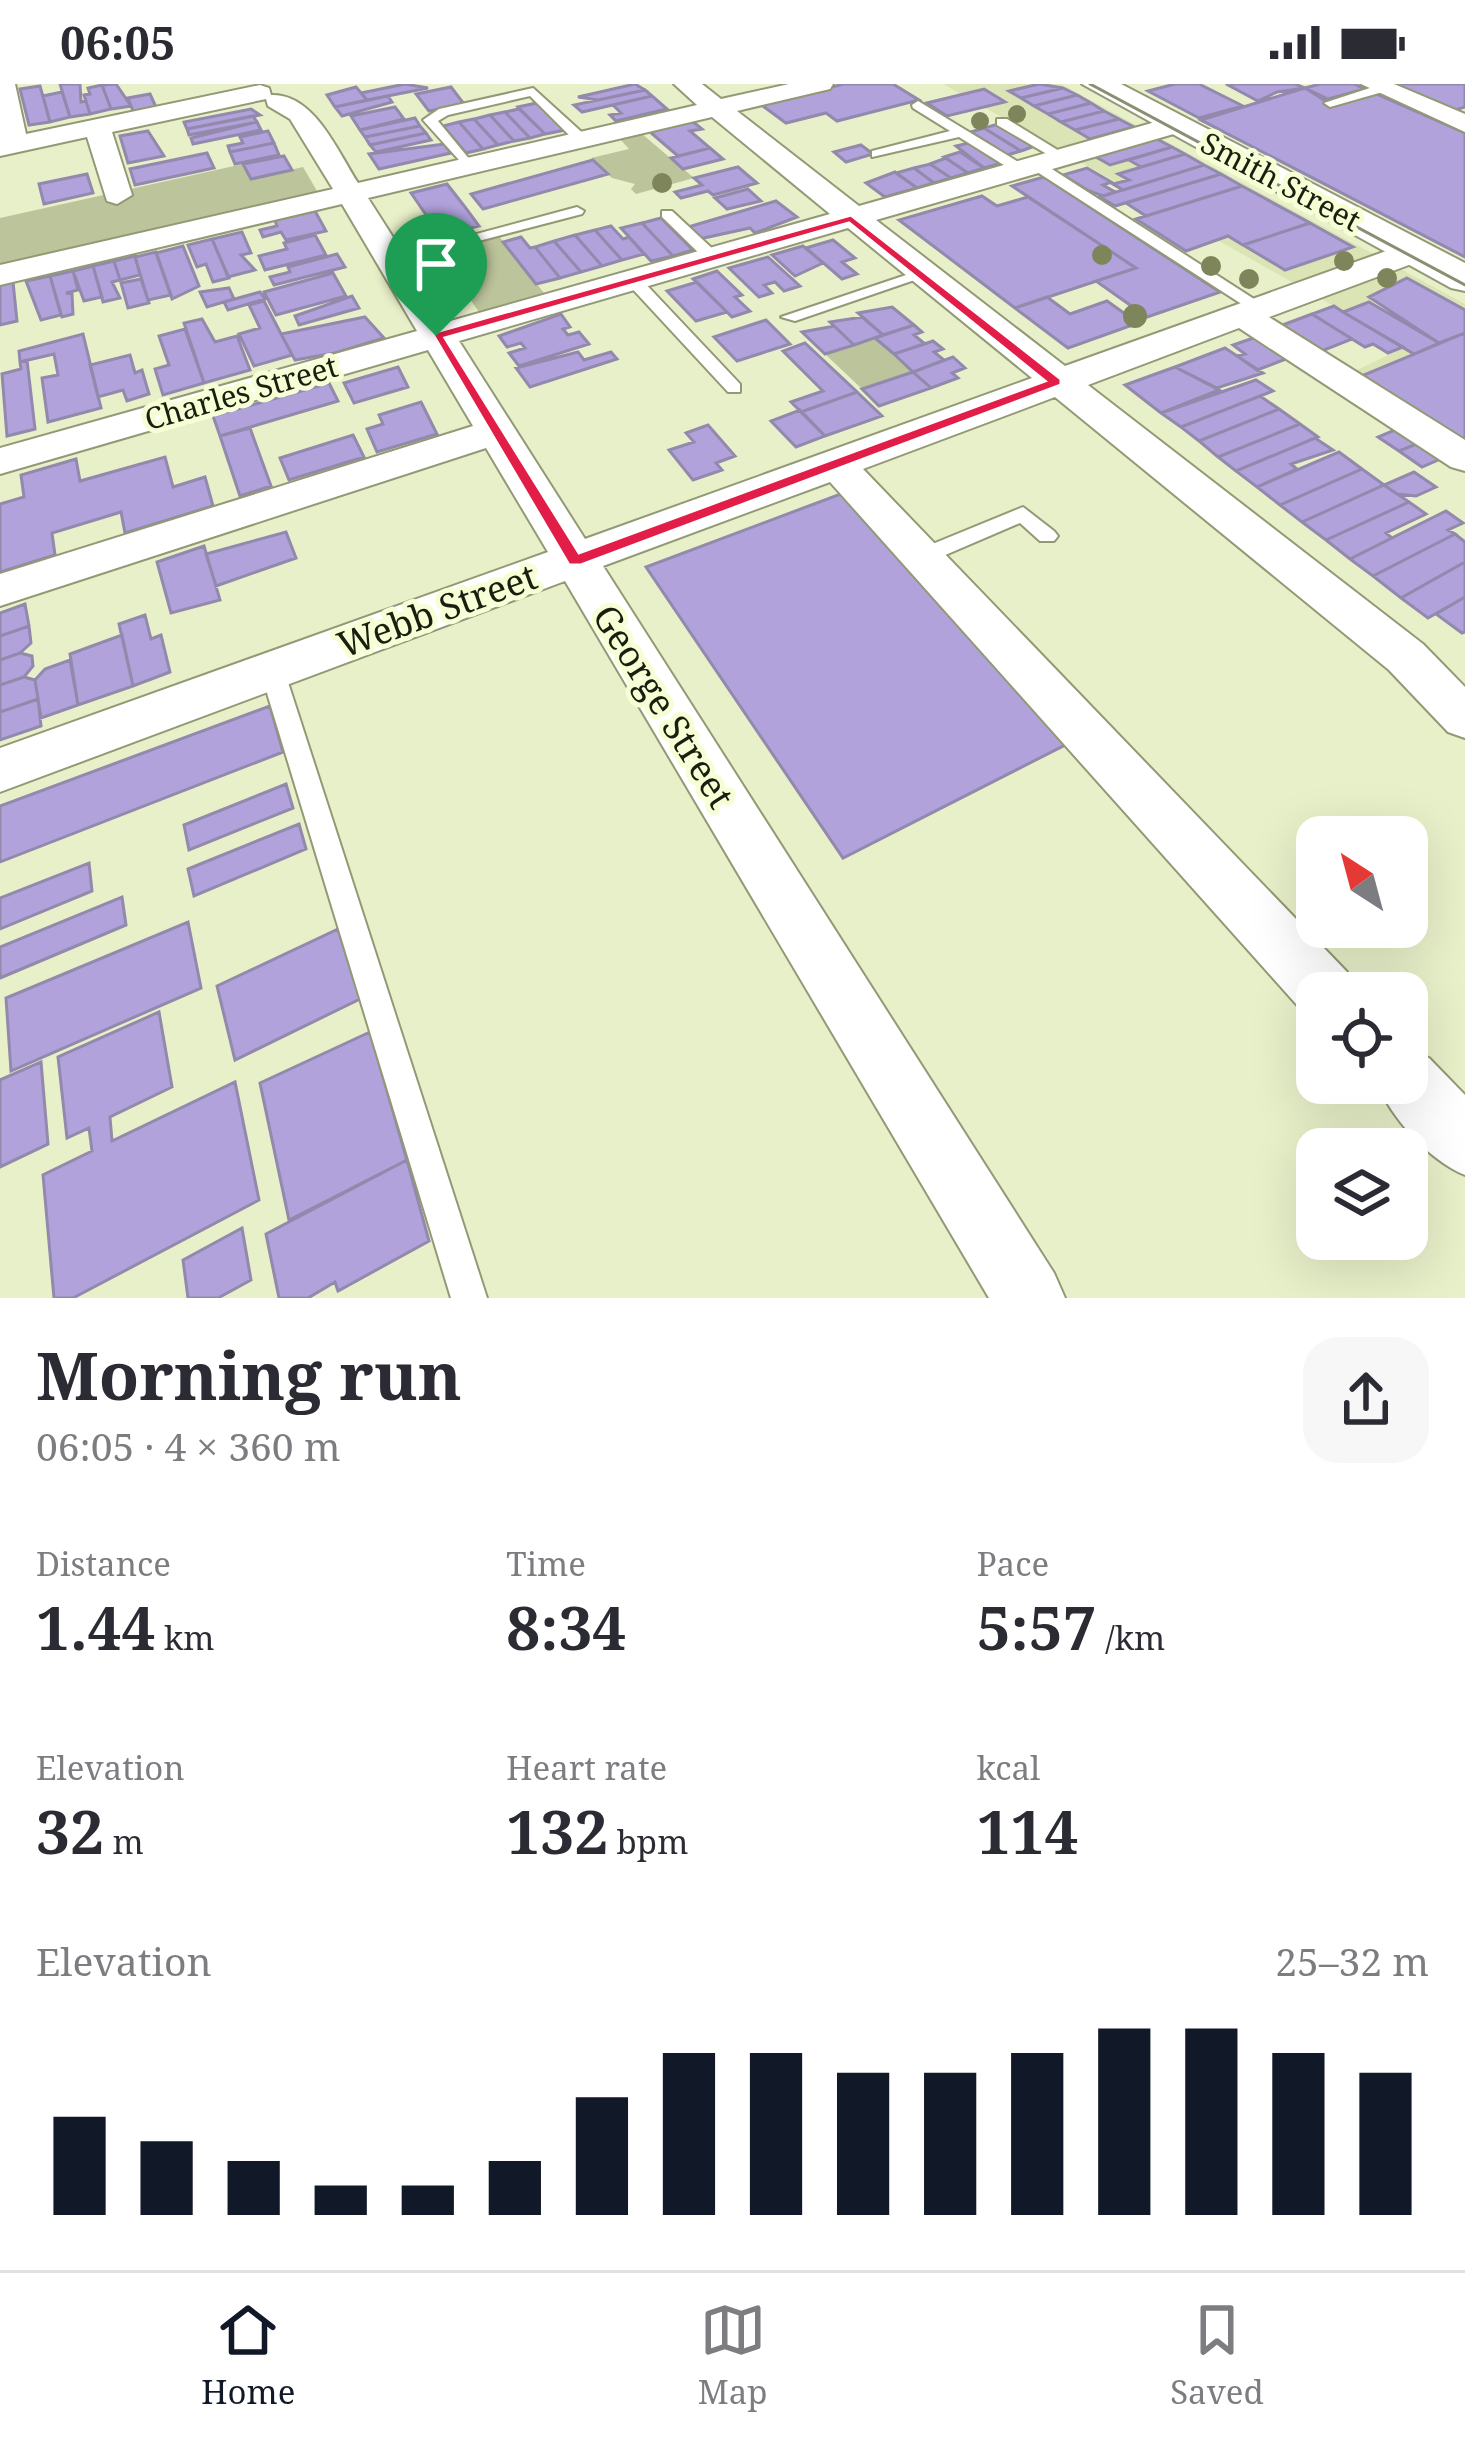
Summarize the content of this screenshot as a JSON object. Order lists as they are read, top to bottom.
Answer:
{
  "streets": {
    "street": [
      "Smith Street",
      "Charles Street",
      "Webb Street",
      "George Street"
    ]
  },
  "crossings": [
    ["Smith Street", "Charles Street"],
    ["Smith Street", "Webb Street"],
    ["Charles Street", "George Street"],
    ["Webb Street", "George Street"]
  ],
  "north": "top left",
  "page": {
    "status": "06:05",
    "heading": ["Morning run", "06:05 · 4 × 360 m"],
    "stats": [
      ["Distance", "1.44 km"],
      ["Time", "8:34"],
      ["Pace", "5:57 /km"],
      ["Elevation", "32 m"],
      ["Heart rate", "132 bpm"],
      ["kcal", "114"]
    ],
    "chart": ["Elevation", "25–32 m"],
    "tabs": ["Home", "Map", "Saved"]
  }
}
